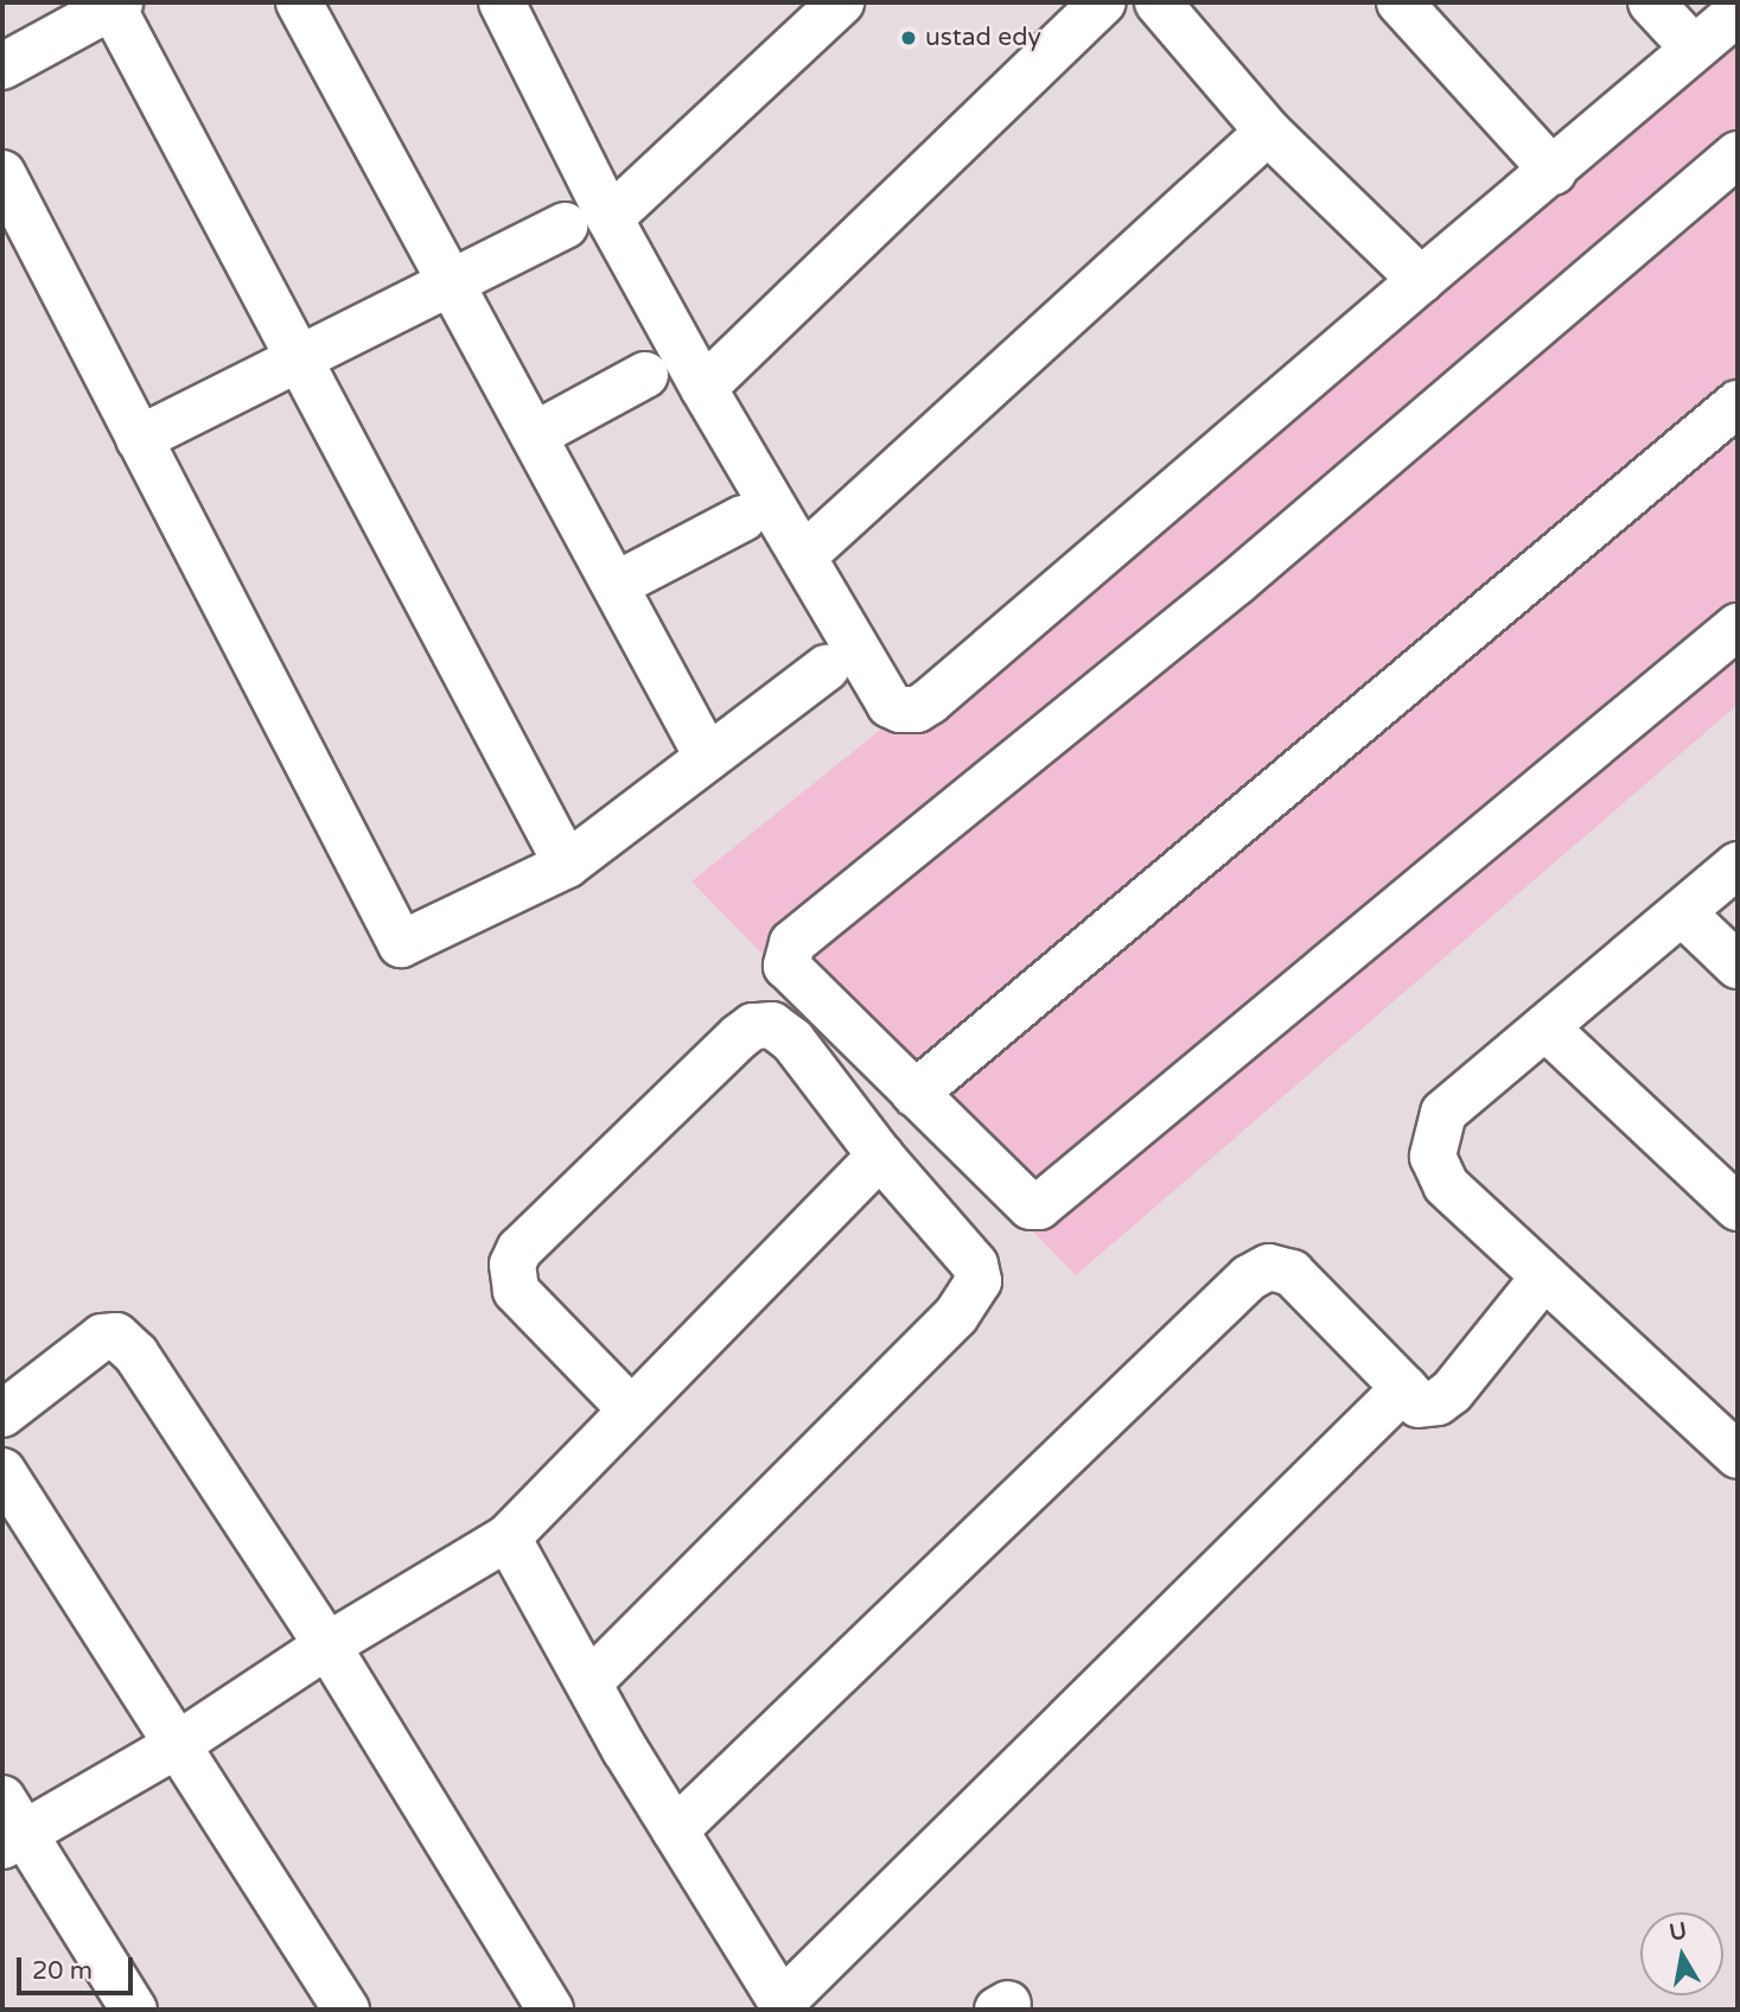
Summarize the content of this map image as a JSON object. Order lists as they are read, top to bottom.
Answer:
{
  "places": ["ustad edy"],
  "scale_bar": "20 m",
  "north": "top"
}
